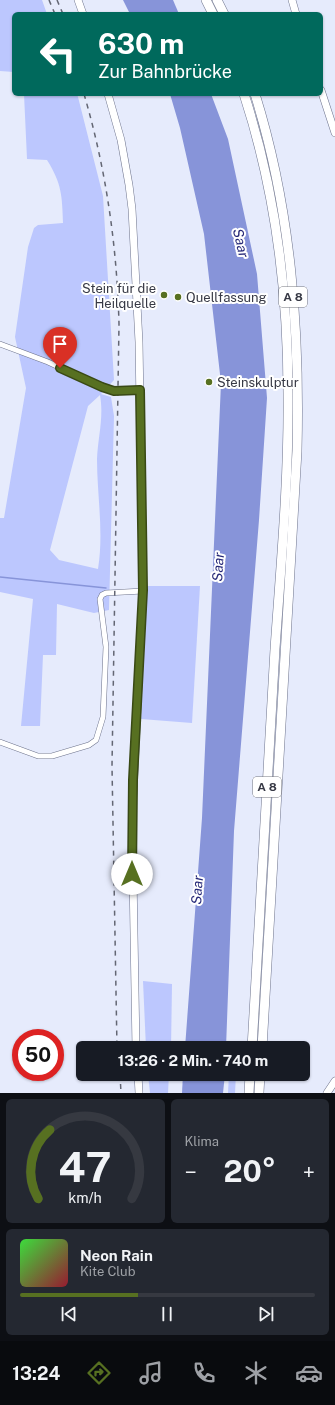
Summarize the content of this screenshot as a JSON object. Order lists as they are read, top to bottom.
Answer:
{
  "streets": {
    "highway": ["A 8"]
  },
  "water": ["Saar"],
  "places": ["Stein für die Heilquelle", "Quellfassung", "Steinskulptur"],
  "page": {
    "turn": ["630 m", "Zur Bahnbrücke"],
    "limit": "50",
    "trip": "13:26 · 2 Min. · 740 m",
    "tile": "Klima",
    "heat": ["−", "20°", "+"],
    "song": ["Neon Rain", "Kite Club"],
    "tabs": "13:24",
    "gauge": ["47", "km/h"]
  }
}
